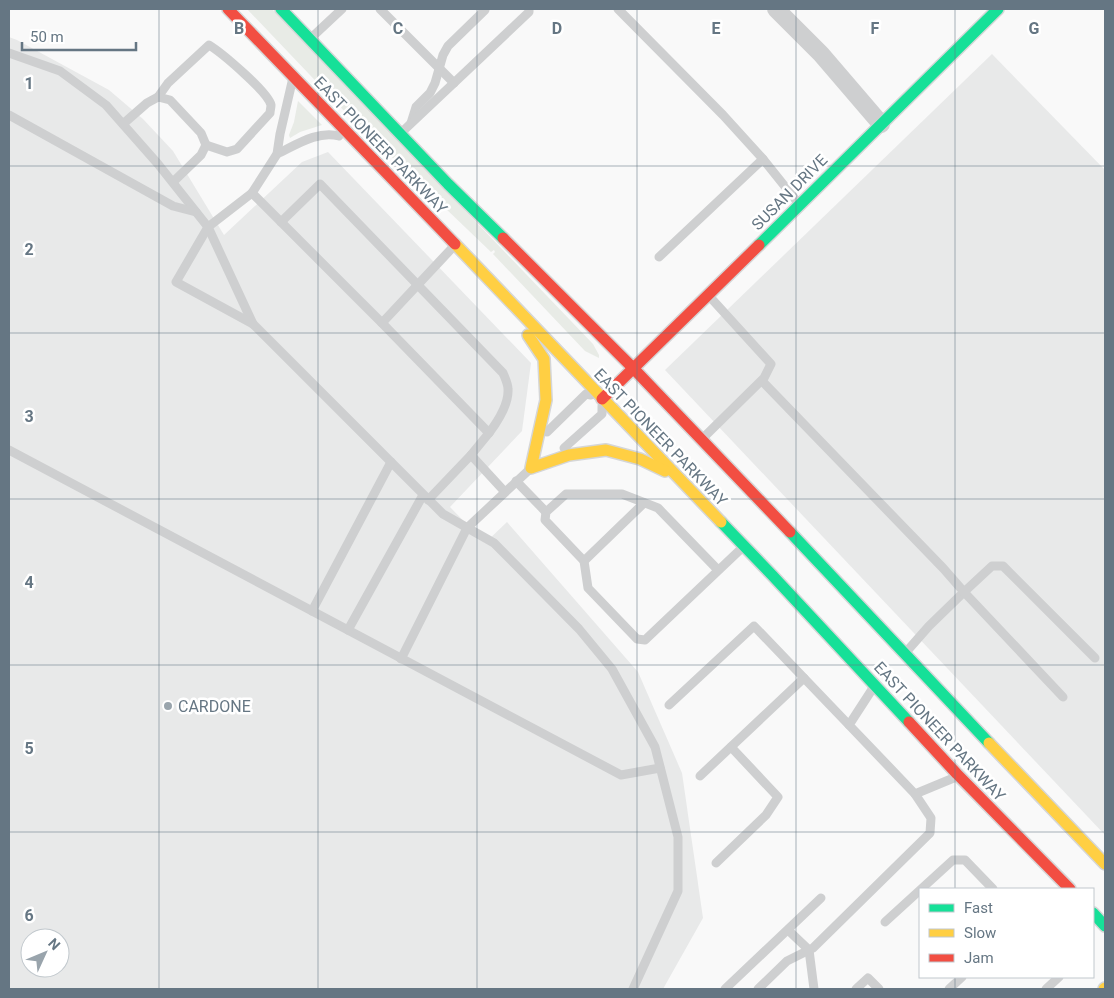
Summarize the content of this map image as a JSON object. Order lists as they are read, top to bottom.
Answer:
{
  "streets": {
    "main road": ["EAST PIONEER PARKWAY", "SUSAN DRIVE"]
  },
  "crossings": [
    ["EAST PIONEER PARKWAY", "SUSAN DRIVE"]
  ],
  "places": ["CARDONE"],
  "legend": ["Fast", "Slow", "Jam"],
  "scale_bar": "50 m",
  "north": "top right",
  "grid": {
    "columns": [
      "B",
      "C",
      "D",
      "E",
      "F",
      "G"
    ],
    "rows": [
      "1",
      "2",
      "3",
      "4",
      "5",
      "6"
    ]
  }
}
